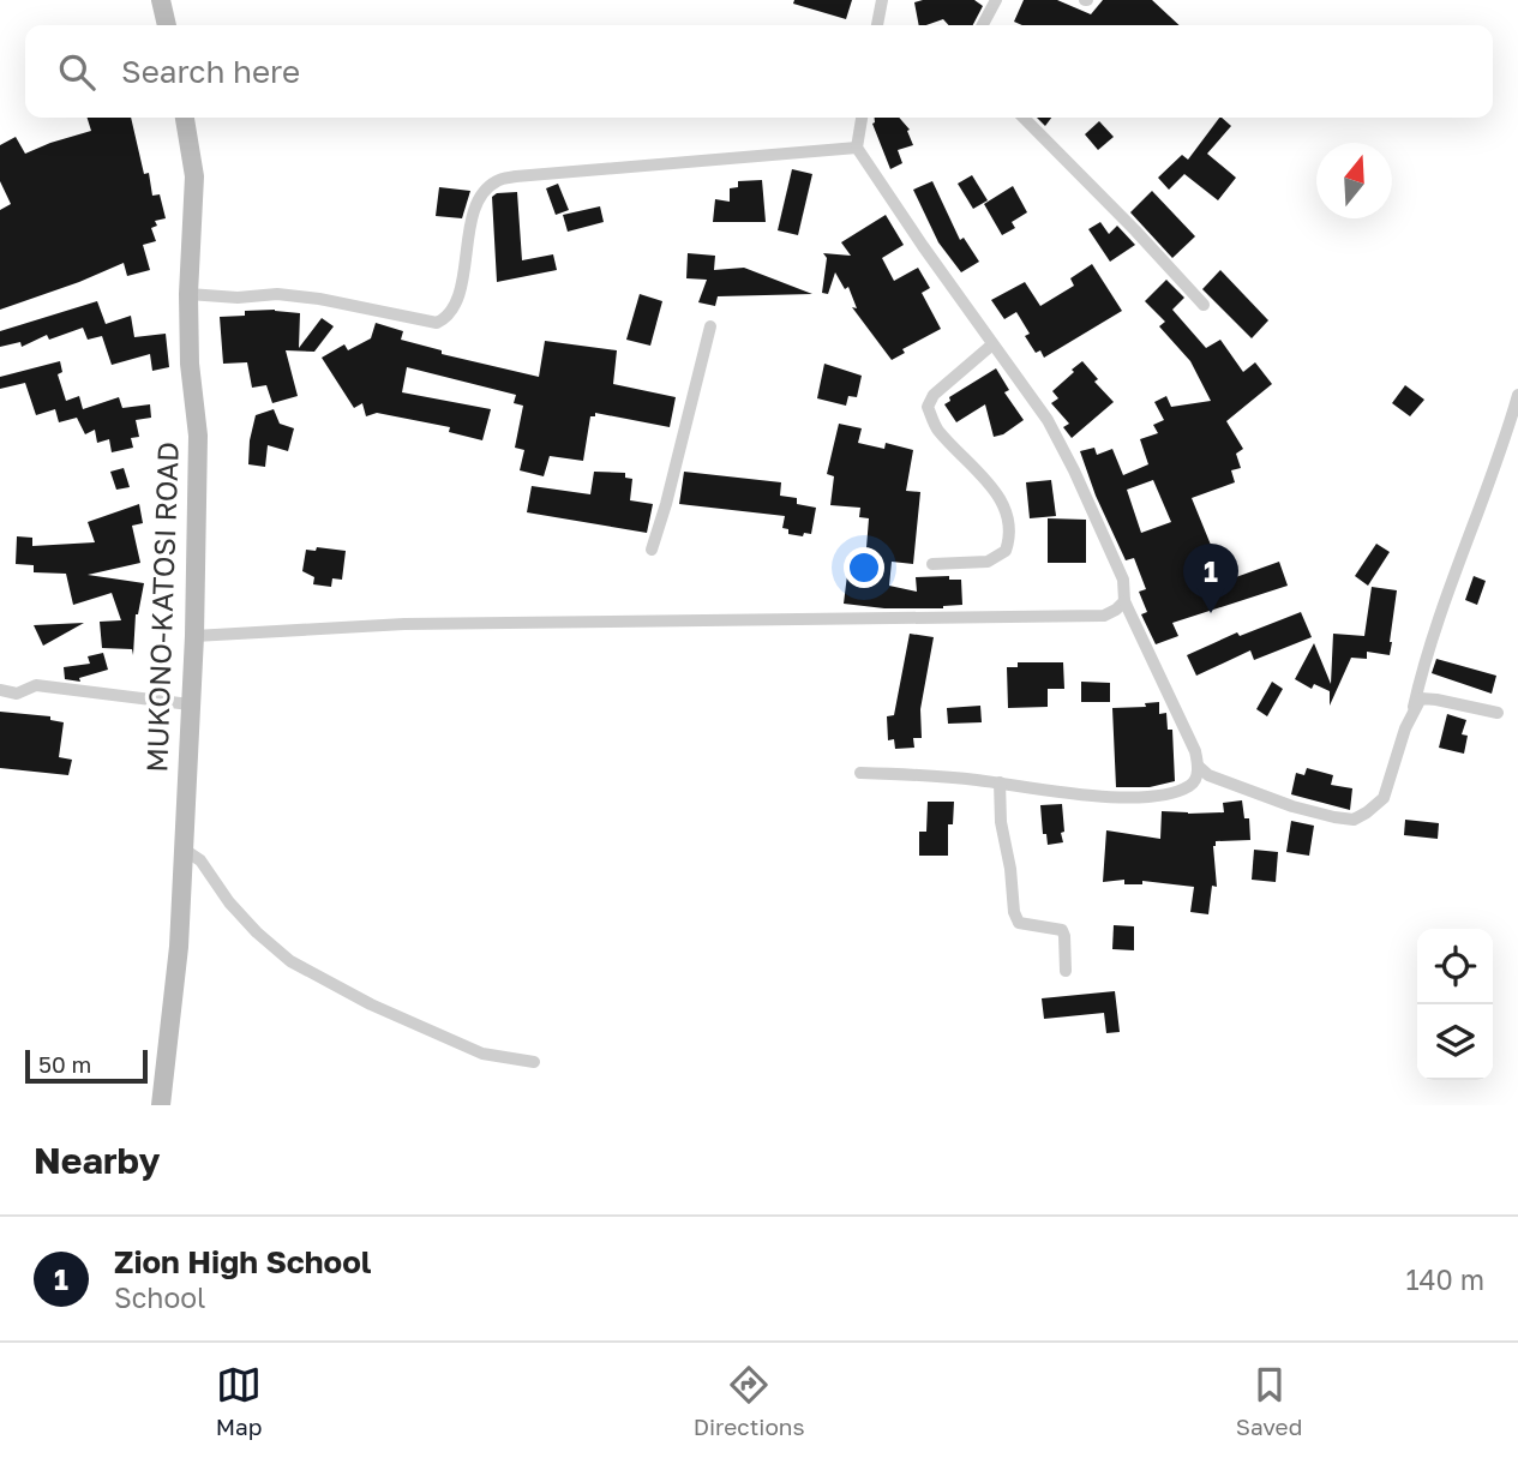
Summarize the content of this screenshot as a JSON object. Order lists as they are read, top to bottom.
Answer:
{
  "streets": {
    "main road": ["MUKONO-KATOSI ROAD"]
  },
  "scale_bar": "50 m",
  "north": "top",
  "page": {
    "search": "Search here",
    "pins": "1",
    "scale": "50 m",
    "heading": "Nearby",
    "list": [
      {
        "mark": "1",
        "name": "Zion High School",
        "note": "School",
        "value": "140 m"
      }
    ],
    "nav": ["Map", "Directions", "Saved"]
  }
}
